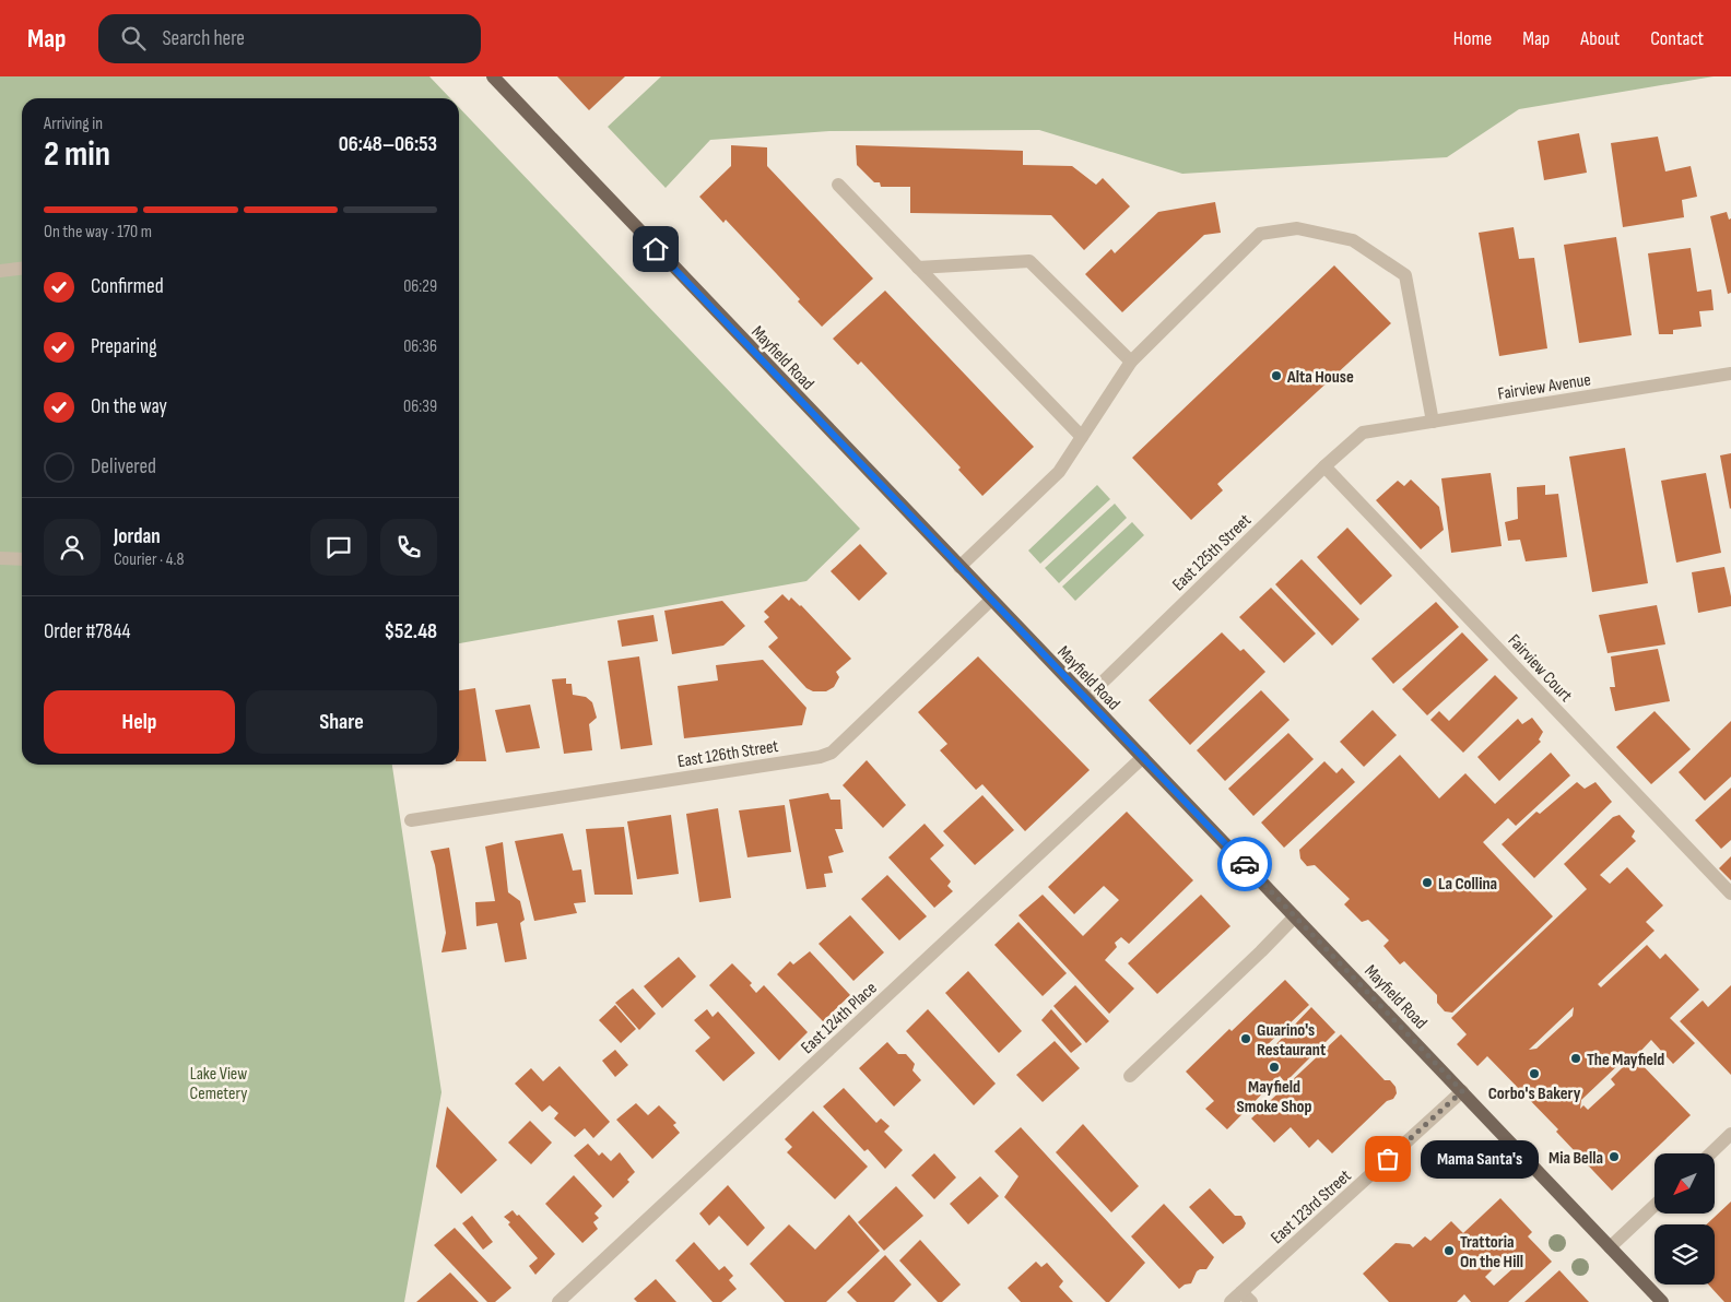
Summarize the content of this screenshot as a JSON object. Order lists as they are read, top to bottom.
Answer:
{
  "streets": {
    "main road": ["Mayfield Road"],
    "street": [
      "Fairview Avenue",
      "East 125th Street",
      "Fairview Court",
      "East 126th Street",
      "East 124th Place",
      "East 123rd Street"
    ]
  },
  "crossings": [
    ["Mayfield Road", "East 125th Street"],
    ["Mayfield Road", "East 126th Street"],
    ["Mayfield Road", "East 124th Place"],
    ["Mayfield Road", "East 123rd Street"],
    ["Fairview Avenue", "East 125th Street"],
    ["East 125th Street", "Fairview Court"]
  ],
  "parks": ["Lake View Cemetery"],
  "places": [
    "Alta House",
    "La Collina",
    "Guarino's Restaurant",
    "The Mayfield",
    "Mayfield Smoke Shop",
    "Corbo's Bakery",
    "Mia Bella",
    "Mama Santa's",
    "Trattoria On the Hill"
  ],
  "north": "bottom left",
  "page": {
    "header": "Map",
    "search": "Search here",
    "nav": [
      "Home",
      "Map",
      "About",
      "Contact"
    ],
    "heading": ["2 min", "Arriving in", "06:48–06:53"],
    "panel": [
      "Jordan",
      "Courier · 4.8",
      "Order #7844",
      "$52.48"
    ],
    "bar": "On the way · 170 m",
    "list": [
      ["Confirmed", "06:29"],
      ["Preparing", "06:36"],
      ["On the way", "06:39"],
      "Delivered"
    ],
    "buttons": ["Help", "Share"],
    "bubble": "Mama Santa's"
  }
}
